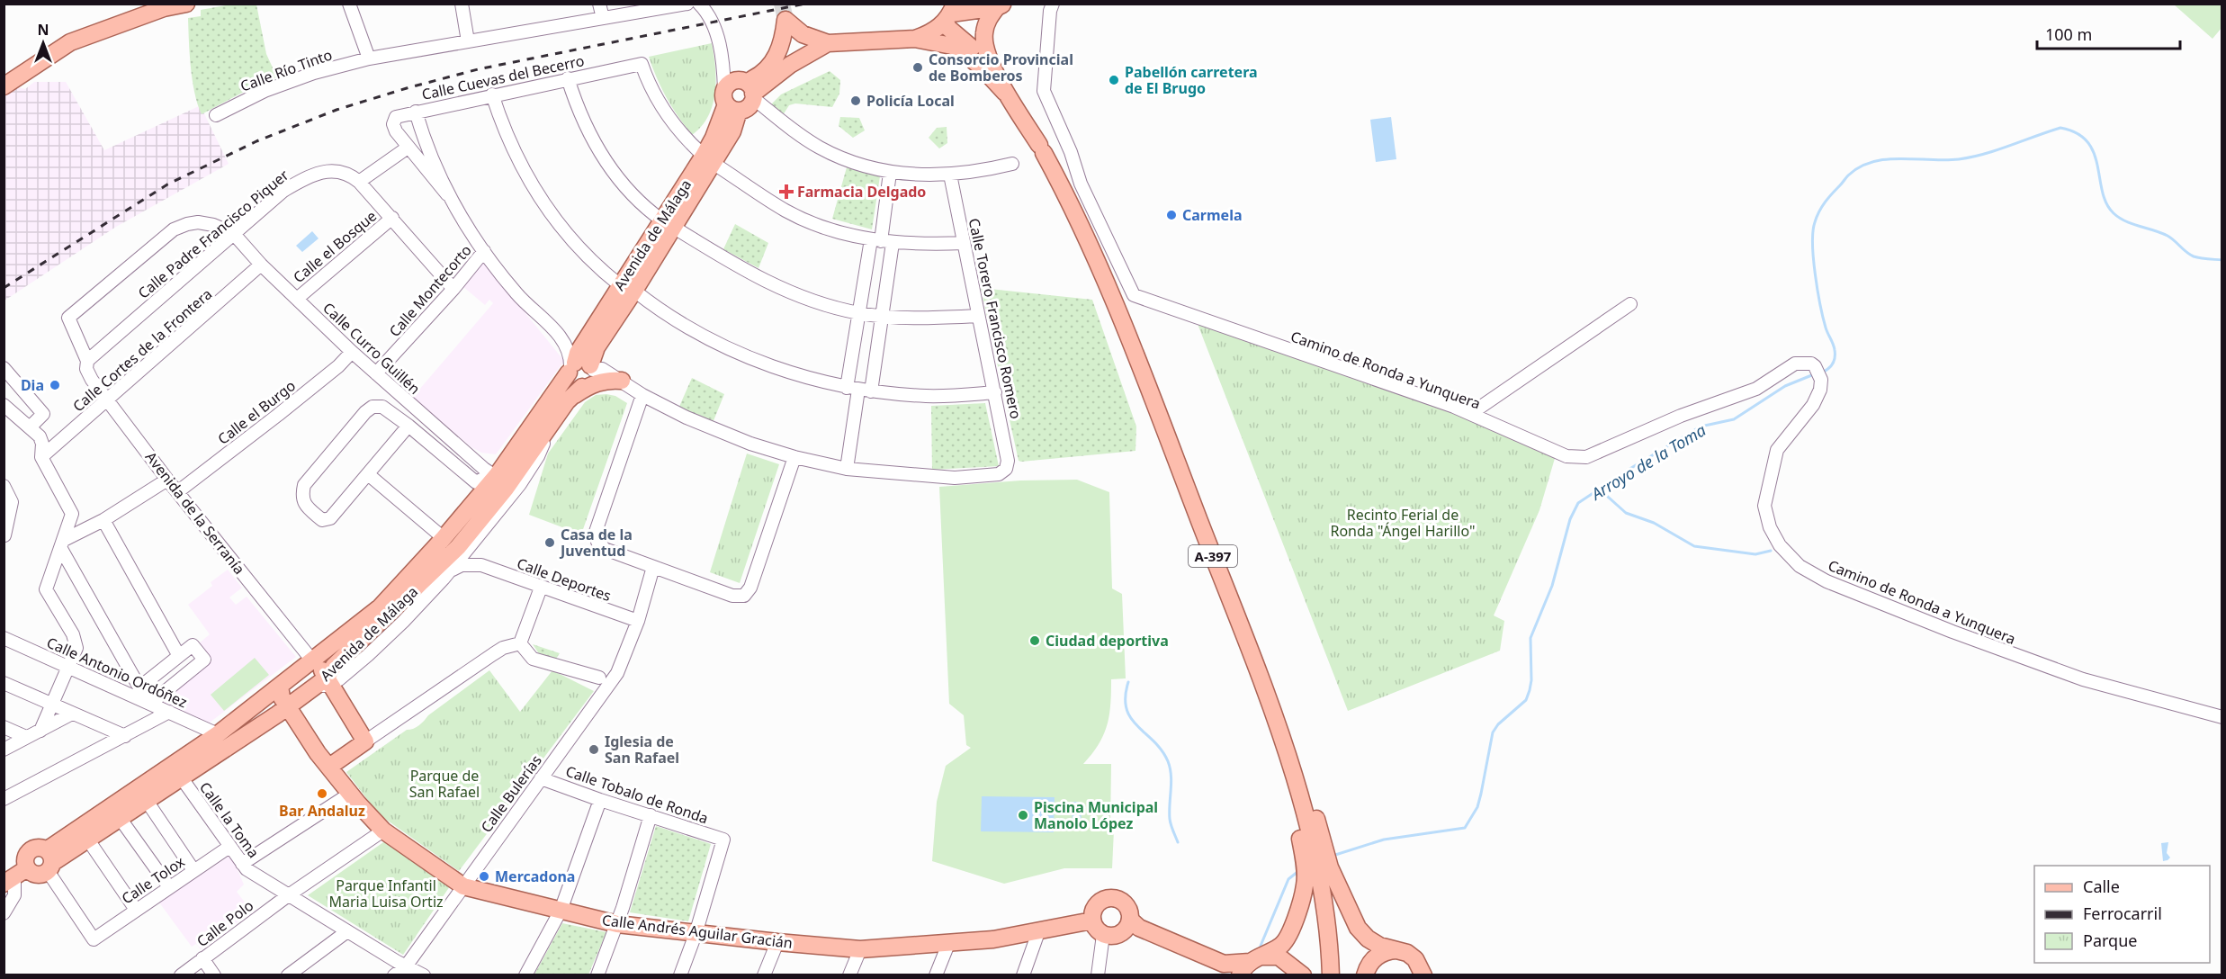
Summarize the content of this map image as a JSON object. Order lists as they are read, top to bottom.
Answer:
{
  "streets": {
    "main road": ["Avenida de Málaga", "A-397", "Calle Andrés Aguilar Gracián"],
    "street": [
      "Calle Río Tinto",
      "Calle Cuevas del Becerro",
      "Calle Padre Francisco Piquer",
      "Calle el Bosque",
      "Calle Montecorto",
      "Calle Torero Francisco Romero",
      "Calle Curro Guillén",
      "Calle Cortes de la Frontera",
      "Camino de Ronda a Yunquera",
      "Calle el Burgo",
      "Avenida de la Serranía",
      "Calle Deportes",
      "Calle Antonio Ordóñez",
      "Calle Bulerías",
      "Calle Tobalo de Ronda",
      "Calle la Toma",
      "Calle Tolox",
      "Calle Polo"
    ]
  },
  "crossings": [
    ["Calle Cuevas del Becerro", "Avenida de Málaga"],
    ["Calle Cuevas del Becerro", "Calle Montecorto"],
    ["Calle Padre Francisco Piquer", "Calle el Bosque"],
    ["Calle Padre Francisco Piquer", "Calle Montecorto"],
    ["Calle Padre Francisco Piquer", "Calle Curro Guillén"],
    ["Calle Padre Francisco Piquer", "Avenida de la Serranía"],
    ["Avenida de Málaga", "Calle Curro Guillén"],
    ["Avenida de Málaga", "Avenida de la Serranía"],
    ["Avenida de Málaga", "Calle Antonio Ordóñez"],
    ["Avenida de Málaga", "Calle la Toma"],
    ["Avenida de Málaga", "Calle Tolox"],
    ["Avenida de Málaga", "Calle Andrés Aguilar Gracián"],
    ["Calle el Bosque", "Calle Curro Guillén"],
    ["Calle Montecorto", "Calle Curro Guillén"],
    ["Calle Curro Guillén", "Calle Cortes de la Frontera"],
    ["Calle Curro Guillén", "Calle el Burgo"],
    ["Calle Curro Guillén", "Avenida de la Serranía"],
    ["Calle Cortes de la Frontera", "Avenida de la Serranía"],
    ["Calle el Burgo", "Avenida de la Serranía"],
    ["Calle Deportes", "Calle Bulerías"],
    ["Calle Bulerías", "Calle Tobalo de Ronda"],
    ["Calle Bulerías", "Calle la Toma"],
    ["Calle Bulerías", "Calle Andrés Aguilar Gracián"],
    ["Calle Tobalo de Ronda", "Calle Andrés Aguilar Gracián"],
    ["Calle la Toma", "Calle Tolox"],
    ["Calle la Toma", "Calle Polo"],
    ["Calle Polo", "Calle Andrés Aguilar Gracián"]
  ],
  "water": ["Arroyo de la Toma"],
  "parks": ["Recinto Ferial de Ronda \"Ángel Harillo\"", "Parque de San Rafael", "Parque Infantil Maria Luisa Ortiz"],
  "places": {
    "other": [
      "Consorcio Provincial de Bomberos",
      "Pabellón carretera de El Brugo",
      "Policía Local",
      "Carmela",
      "Dia",
      "Casa de la Juventud",
      "Ciudad deportiva",
      "Iglesia de San Rafael",
      "Bar Andaluz",
      "Piscina Municipal Manolo López",
      "Mercadona"
    ],
    "health": ["Farmacia Delgado"]
  },
  "legend": ["Calle", "Ferrocarril", "Parque"],
  "scale_bar": "100 m",
  "north": "top"
}
